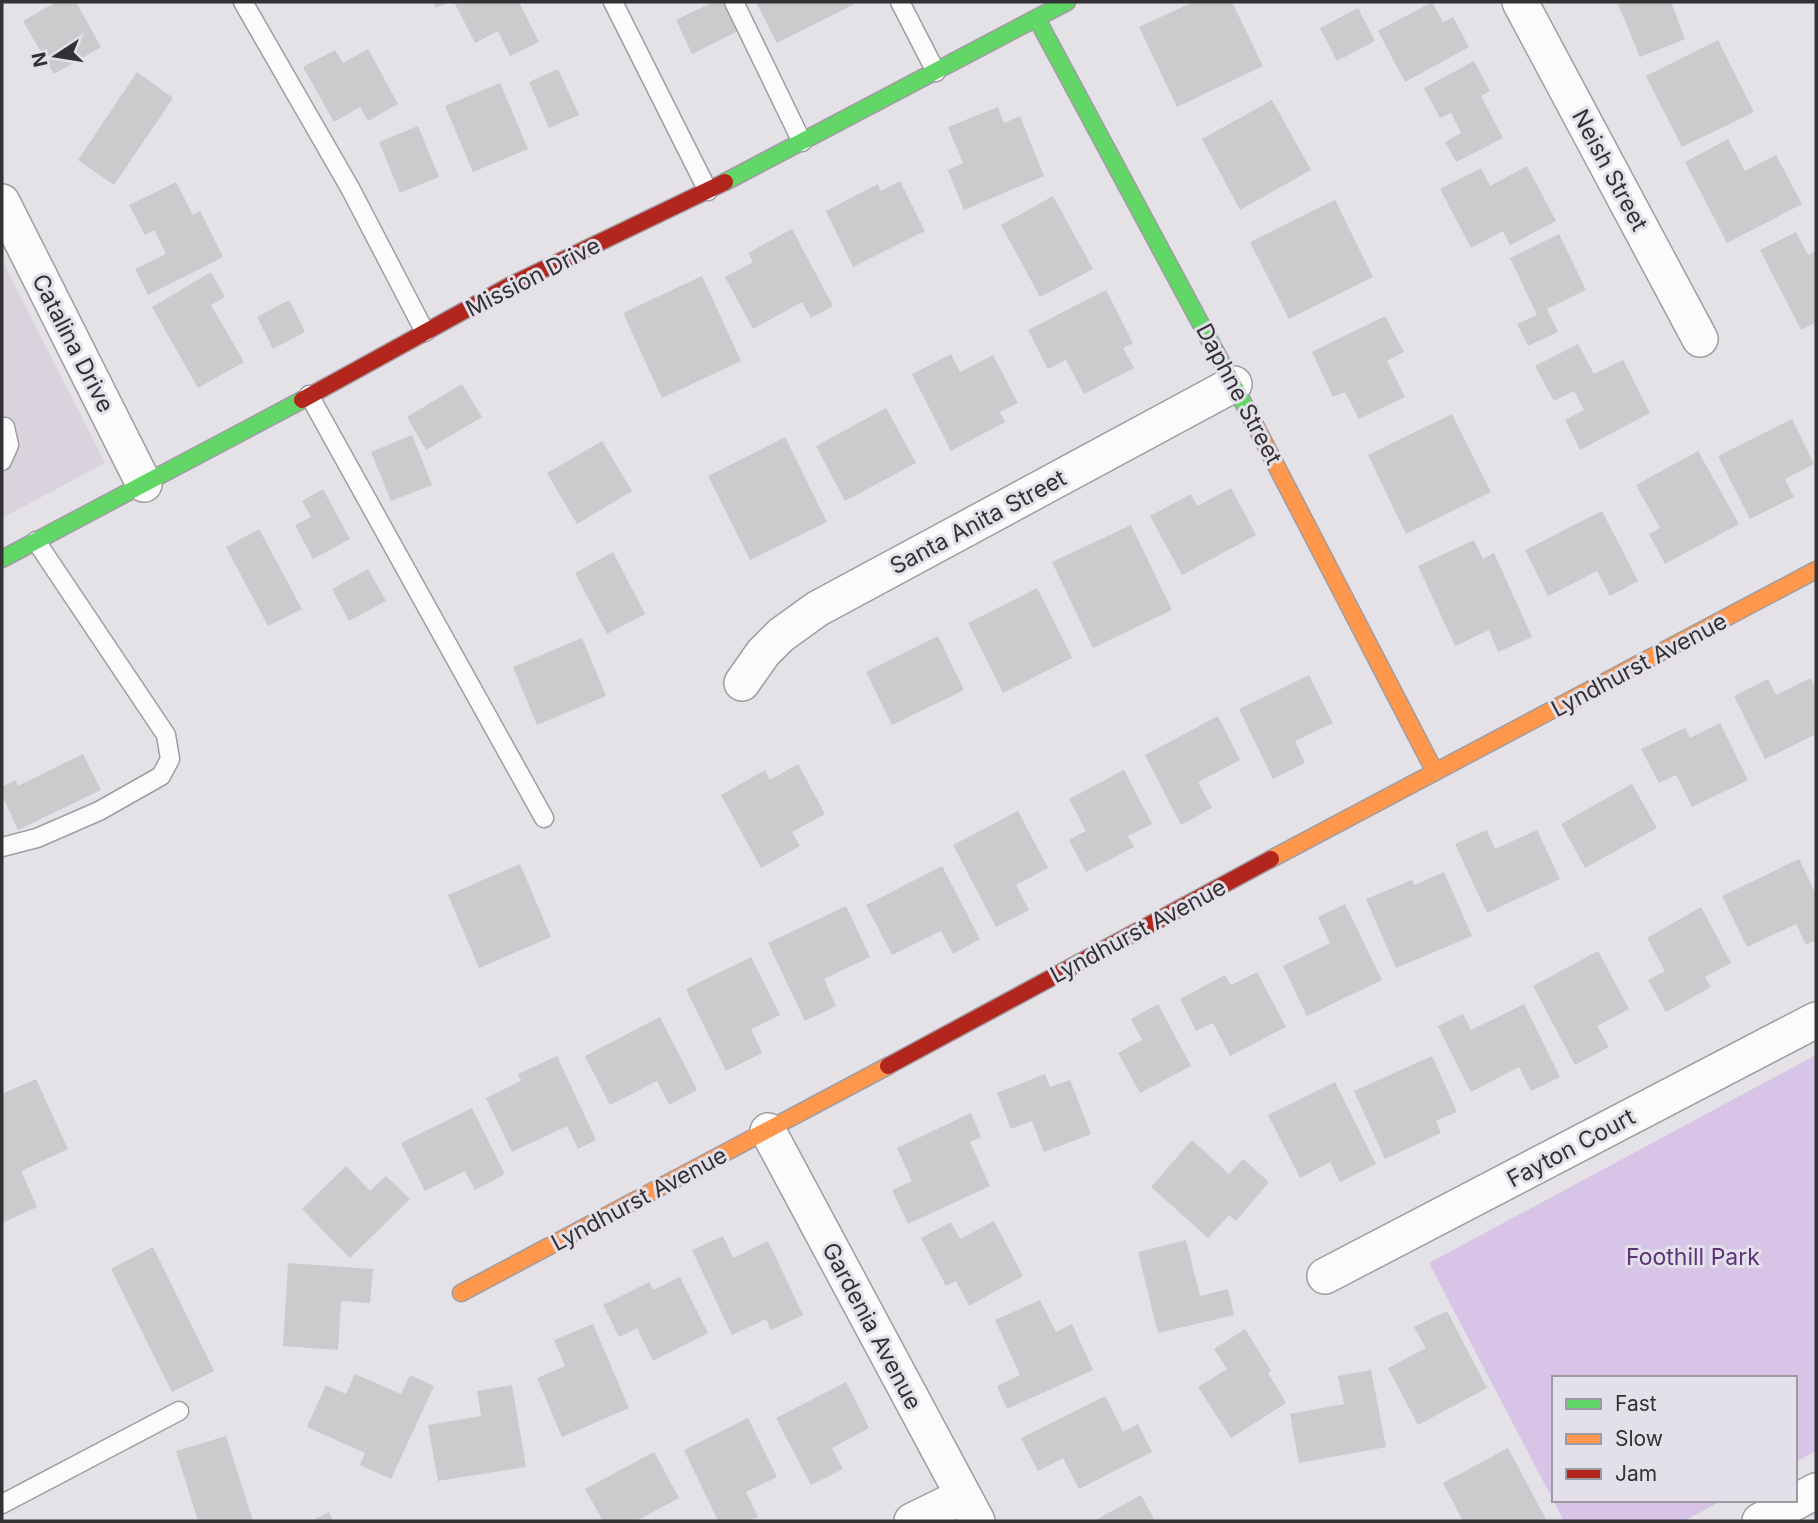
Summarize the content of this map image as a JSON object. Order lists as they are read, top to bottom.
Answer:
{
  "streets": {
    "street": [
      "Neish Street",
      "Mission Drive",
      "Catalina Drive",
      "Daphne Street",
      "Santa Anita Street",
      "Lyndhurst Avenue",
      "Fayton Court",
      "Gardenia Avenue"
    ]
  },
  "crossings": [
    ["Mission Drive", "Catalina Drive"],
    ["Mission Drive", "Daphne Street"],
    ["Daphne Street", "Santa Anita Street"],
    ["Daphne Street", "Lyndhurst Avenue"],
    ["Lyndhurst Avenue", "Gardenia Avenue"]
  ],
  "parks": ["Foothill Park"],
  "legend": ["Fast", "Slow", "Jam"],
  "north": "left"
}
